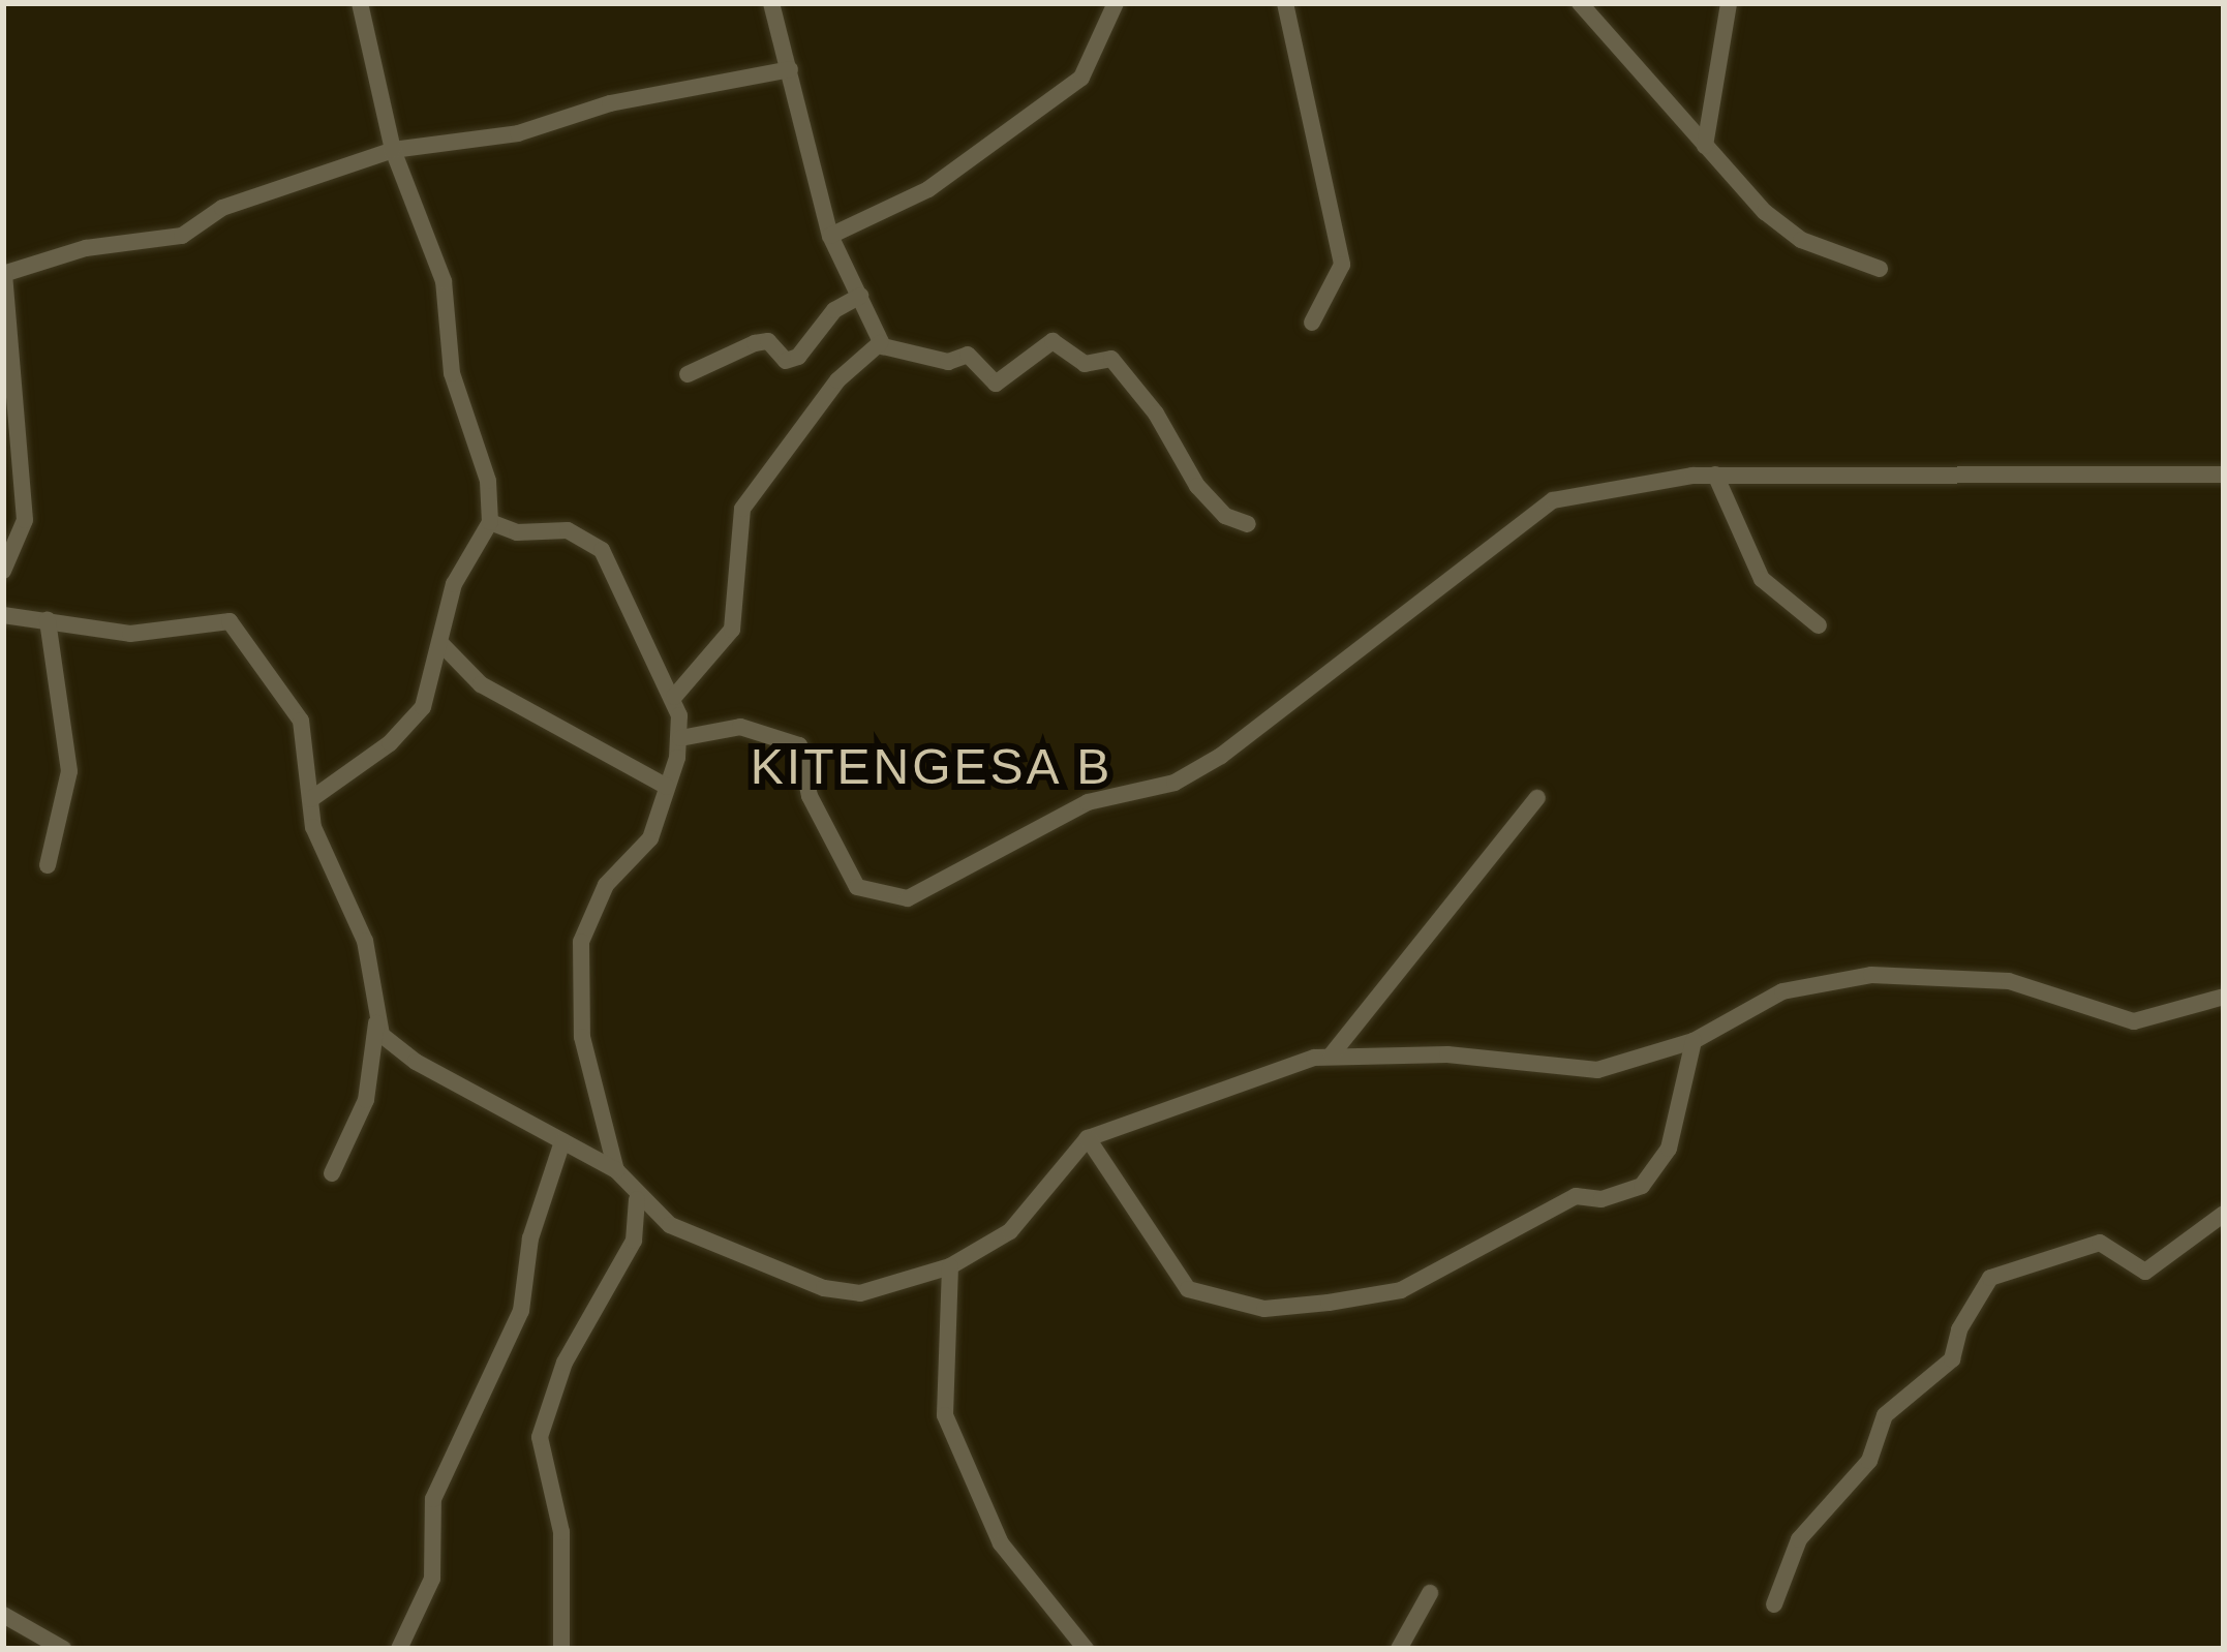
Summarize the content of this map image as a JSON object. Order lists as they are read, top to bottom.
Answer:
{
  "districts": ["KITENGESA B"]
}
